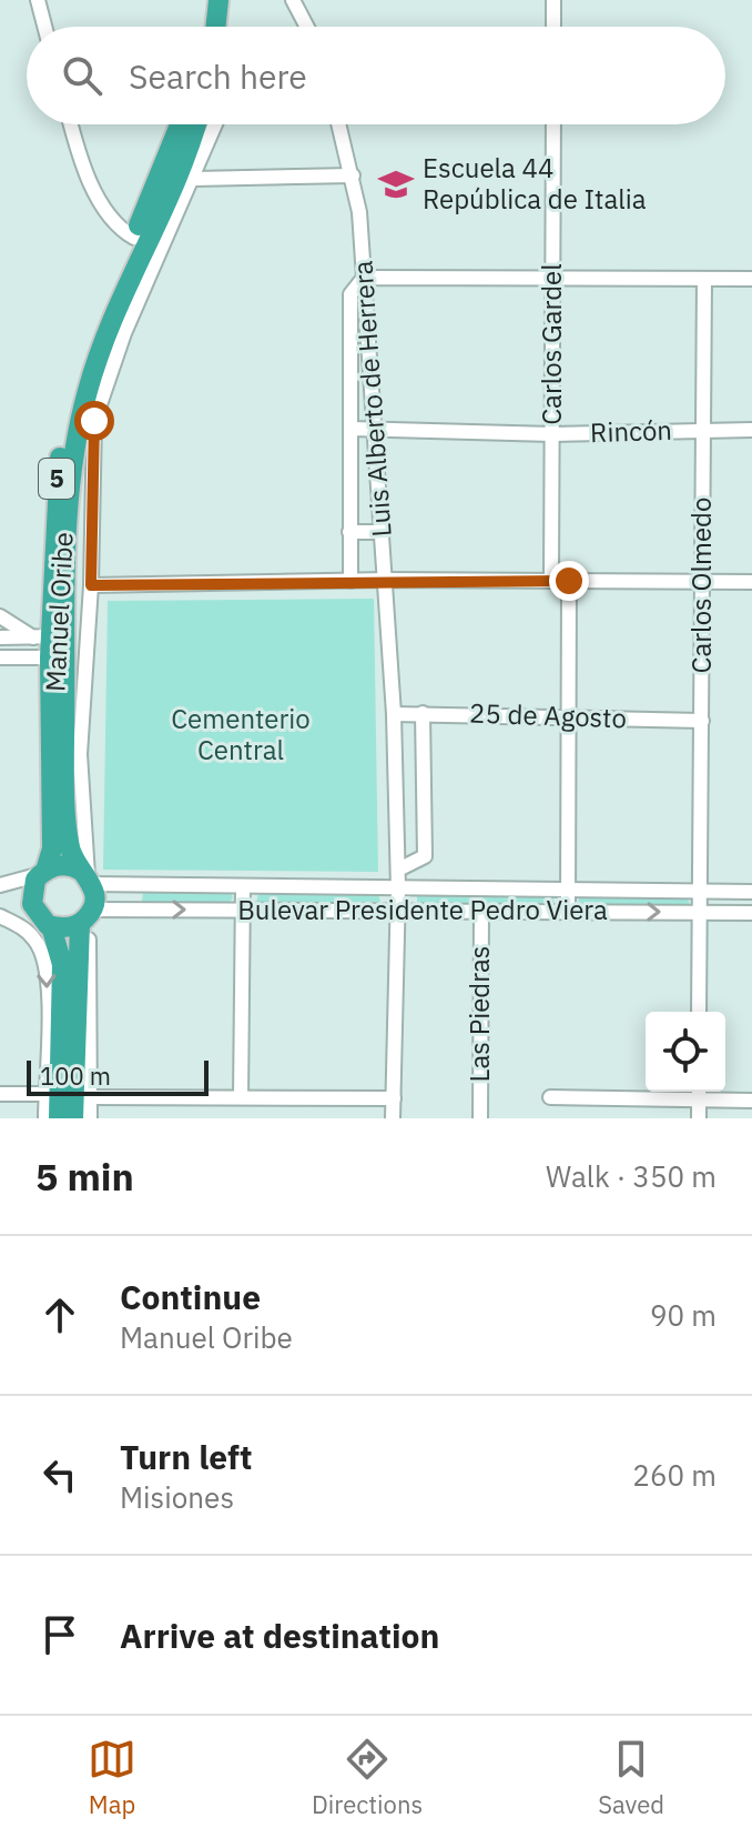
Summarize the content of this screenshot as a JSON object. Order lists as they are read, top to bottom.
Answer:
{
  "streets": {
    "highway": ["5", "Manuel Oribe"],
    "street": [
      "Carlos Gardel",
      "Luis Alberto de Herrera",
      "Rincón",
      "Carlos Olmedo",
      "25 de Agosto",
      "Bulevar Presidente Pedro Viera",
      "Las Piedras"
    ]
  },
  "crossings": [
    ["Carlos Gardel", "Rincón"],
    ["Luis Alberto de Herrera", "Rincón"],
    ["Luis Alberto de Herrera", "25 de Agosto"],
    ["Luis Alberto de Herrera", "Bulevar Presidente Pedro Viera"],
    ["Rincón", "Carlos Olmedo"],
    ["Carlos Olmedo", "25 de Agosto"],
    ["Carlos Olmedo", "Bulevar Presidente Pedro Viera"],
    ["Manuel Oribe", "Bulevar Presidente Pedro Viera"],
    ["Bulevar Presidente Pedro Viera", "Las Piedras"]
  ],
  "parks": ["Cementerio Central"],
  "places": {
    "school or university": ["Escuela 44 República de Italia"]
  },
  "scale_bar": "100 m",
  "page": {
    "search": "Search here",
    "scale": "100 m",
    "heading": ["5 min", "Walk · 350 m"],
    "list": [
      ["Continue", "Manuel Oribe", "90 m"],
      ["Turn left", "Misiones", "260 m"],
      "Arrive at destination"
    ],
    "nav": ["Map", "Directions", "Saved"]
  }
}
